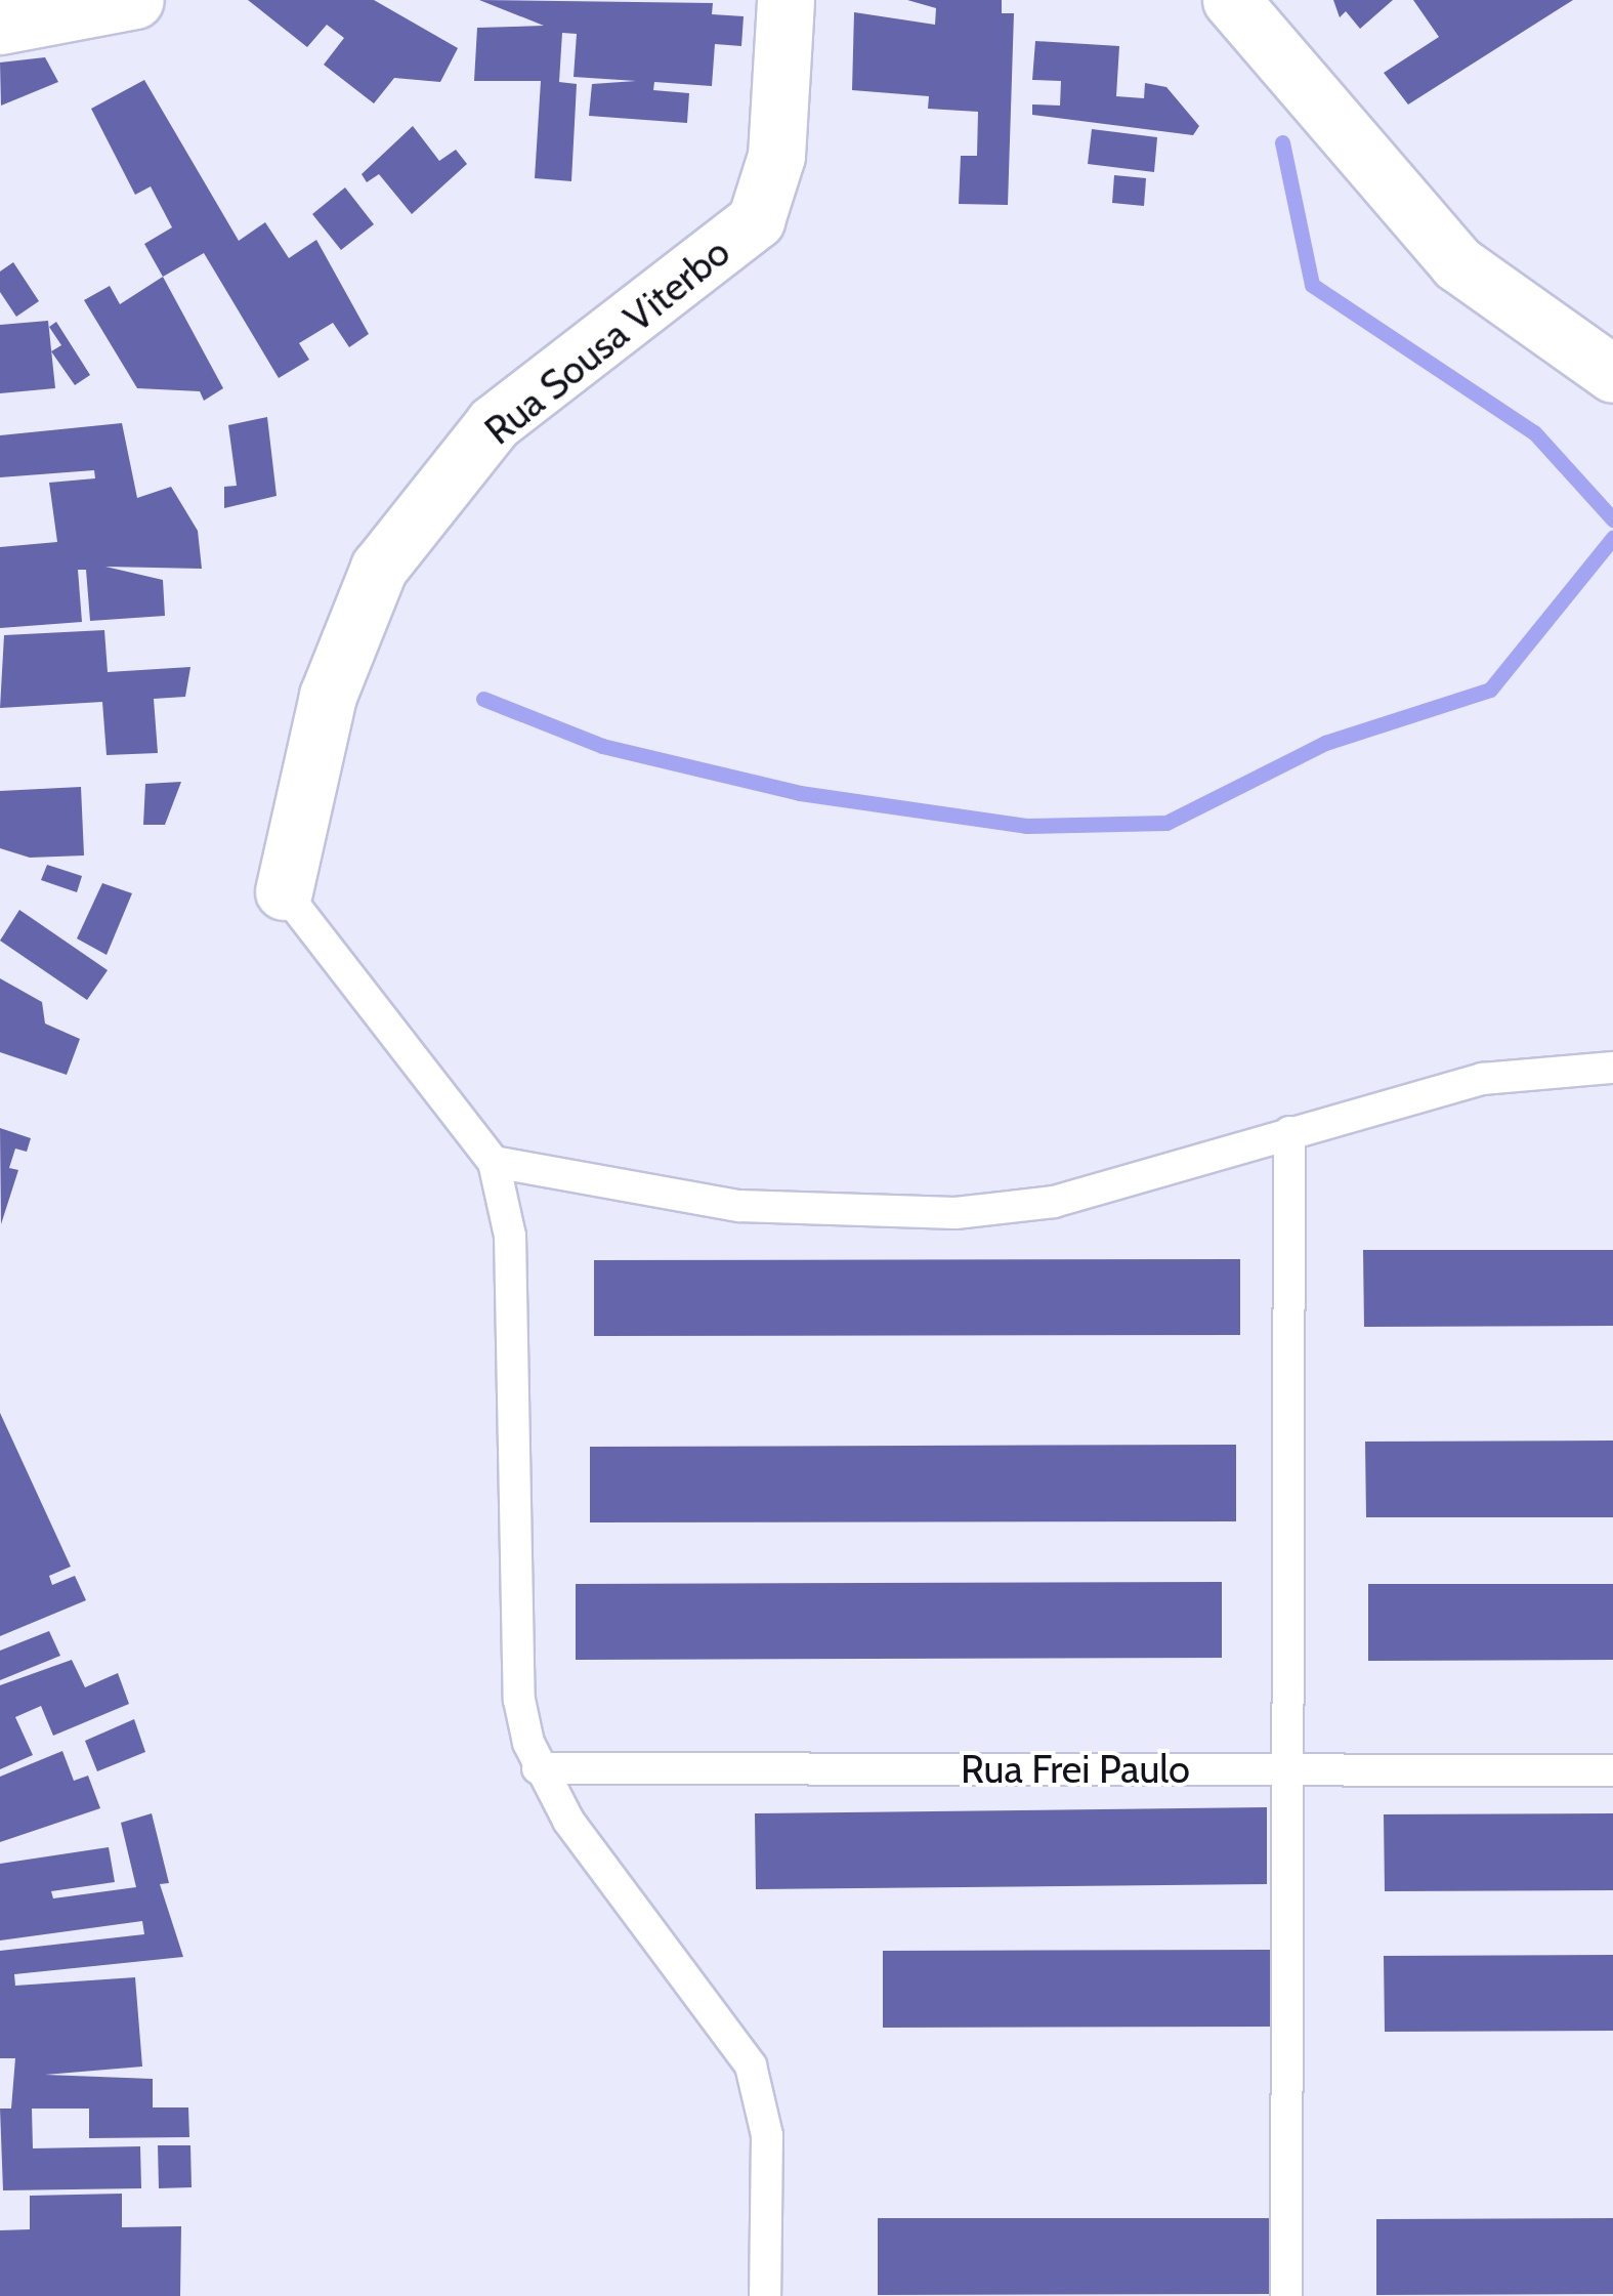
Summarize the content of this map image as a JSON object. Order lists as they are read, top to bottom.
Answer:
{
  "streets": {
    "street": ["Rua Sousa Viterbo"],
    "lane": ["Rua Frei Paulo"]
  }
}
